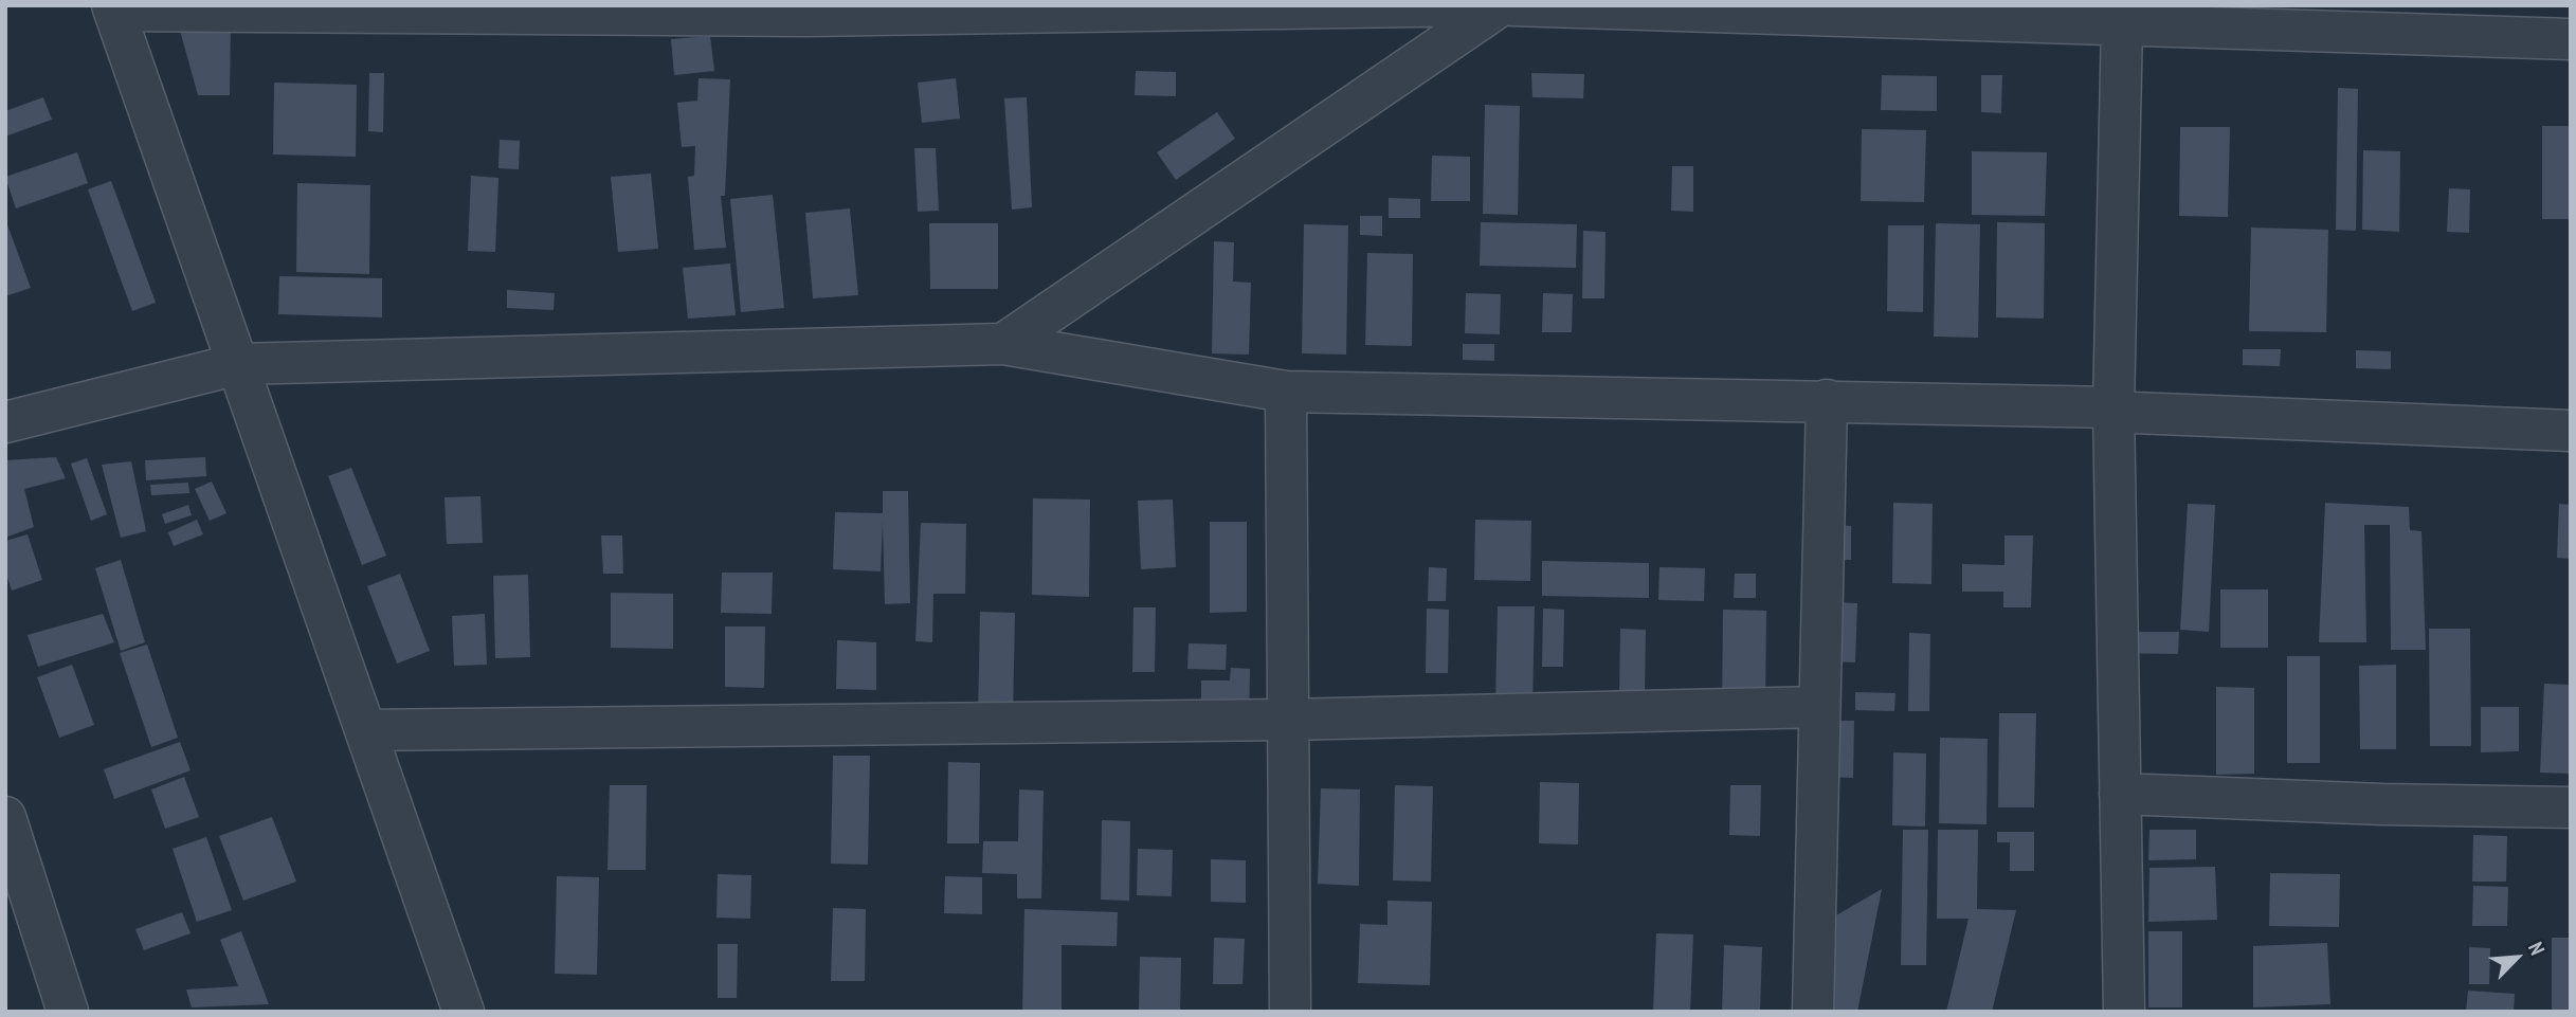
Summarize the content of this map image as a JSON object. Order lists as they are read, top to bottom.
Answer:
{
  "north": "top right"
}
